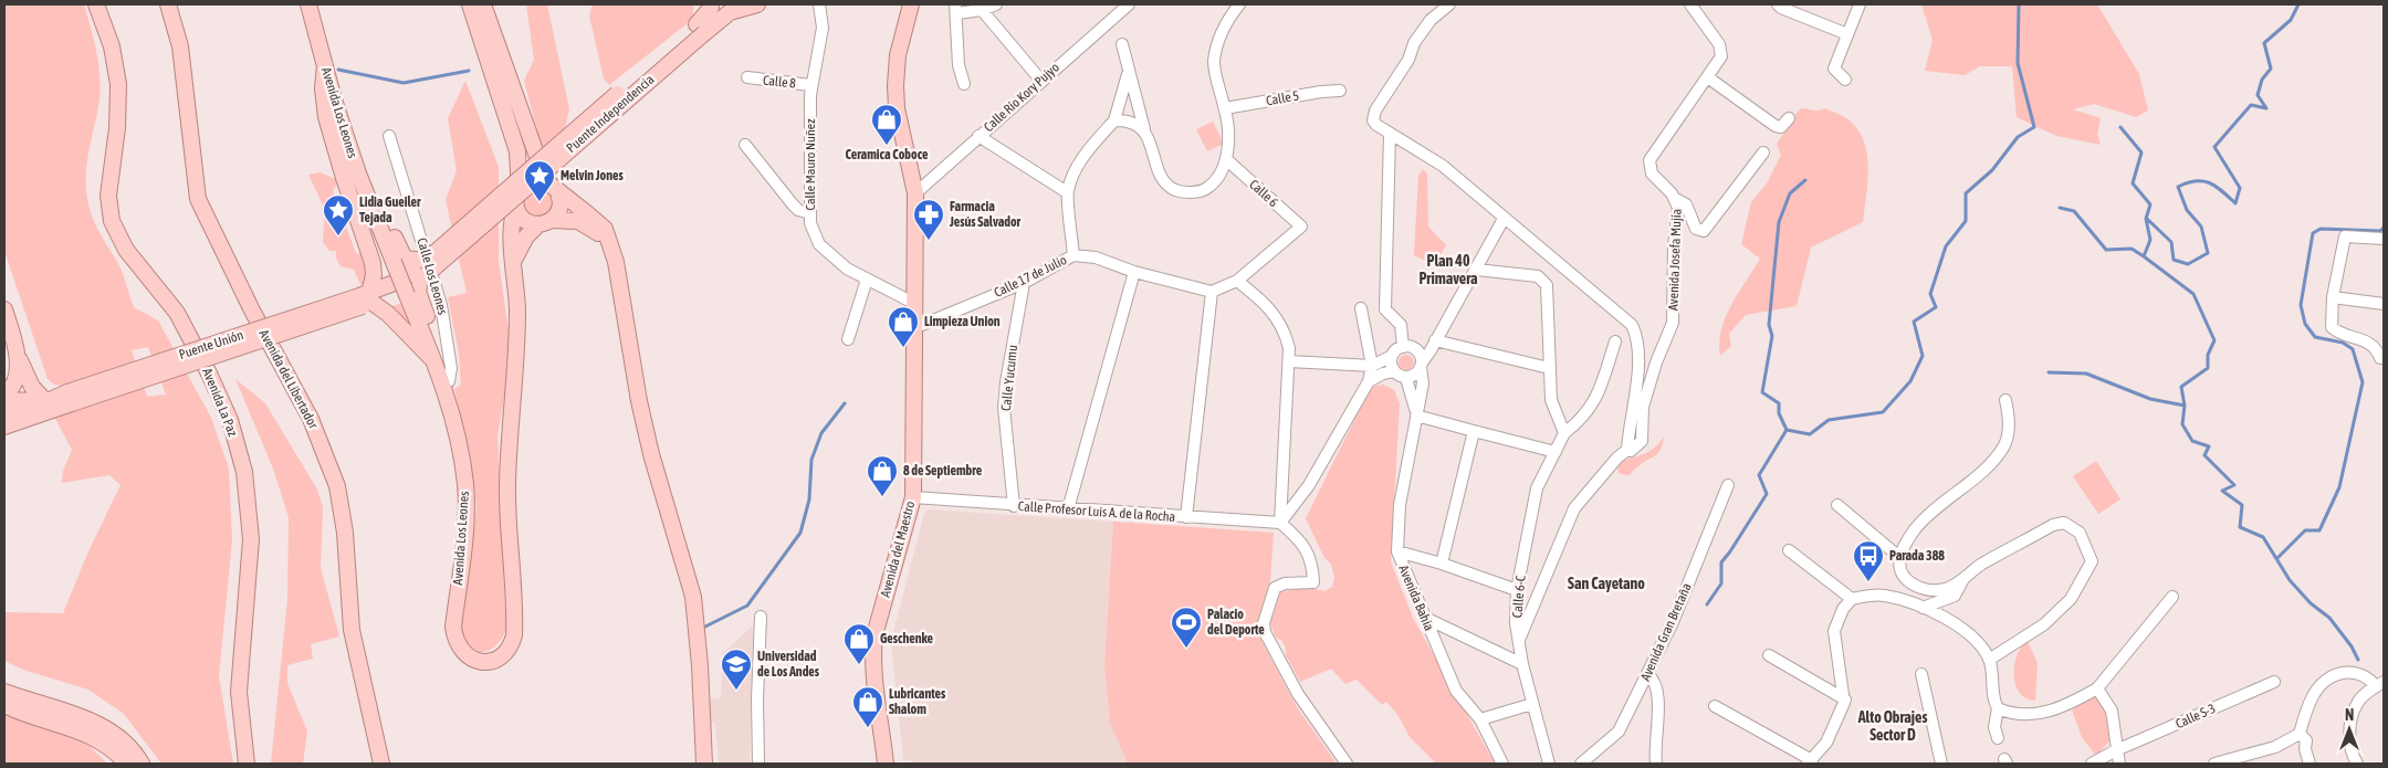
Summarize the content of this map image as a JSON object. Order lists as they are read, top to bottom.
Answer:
{
  "streets": {
    "main road": [
      "Avenida Los Leones",
      "Puente Independencia",
      "Puente Unión",
      "Avenida del Libertador",
      "Avenida La Paz",
      "Avenida del Maestro"
    ],
    "street": [
      "Calle 8",
      "Calle Río Kory Pujyo",
      "Calle 5",
      "Calle Mauro Nuñez",
      "Calle 6",
      "Avenida Josefa Mujía",
      "Calle Los Leones",
      "Calle 17 de Julio",
      "Calle Yucumu",
      "Calle Profesor Luis A. de la Rocha",
      "Calle 6-C",
      "Avenida Bahia",
      "Avenida Gran Bretaña",
      "Calle S-3"
    ]
  },
  "crossings": [
    ["Calle 8", "Calle Mauro Nuñez"],
    ["Calle Río Kory Pujyo", "Avenida del Maestro"],
    ["Avenida Los Leones", "Calle Los Leones"],
    ["Puente Independencia", "Puente Unión"],
    ["Calle Mauro Nuñez", "Avenida del Maestro"],
    ["Calle 17 de Julio", "Calle Yucumu"],
    ["Calle 17 de Julio", "Avenida del Maestro"],
    ["Calle Yucumu", "Calle Profesor Luis A. de la Rocha"],
    ["Calle Profesor Luis A. de la Rocha", "Avenida del Maestro"]
  ],
  "districts": ["Plan 40 Primavera", "San Cayetano", "Alto Obrajes Sector D"],
  "places": {
    "shop": [
      "Ceramica Coboce",
      "Limpieza Union",
      "8 de Septiembre",
      "Geschenke",
      "Lubricantes Shalom"
    ],
    "place": ["Melvin Jones", "Lidia Gueiler Tejada"],
    "pharmacy": ["Farmacia Jesús Salvador"],
    "bus stop": ["Parada 388"],
    "sports": ["Palacio del Deporte"],
    "school or university": ["Universidad de Los Andes"]
  },
  "north": "top"
}
